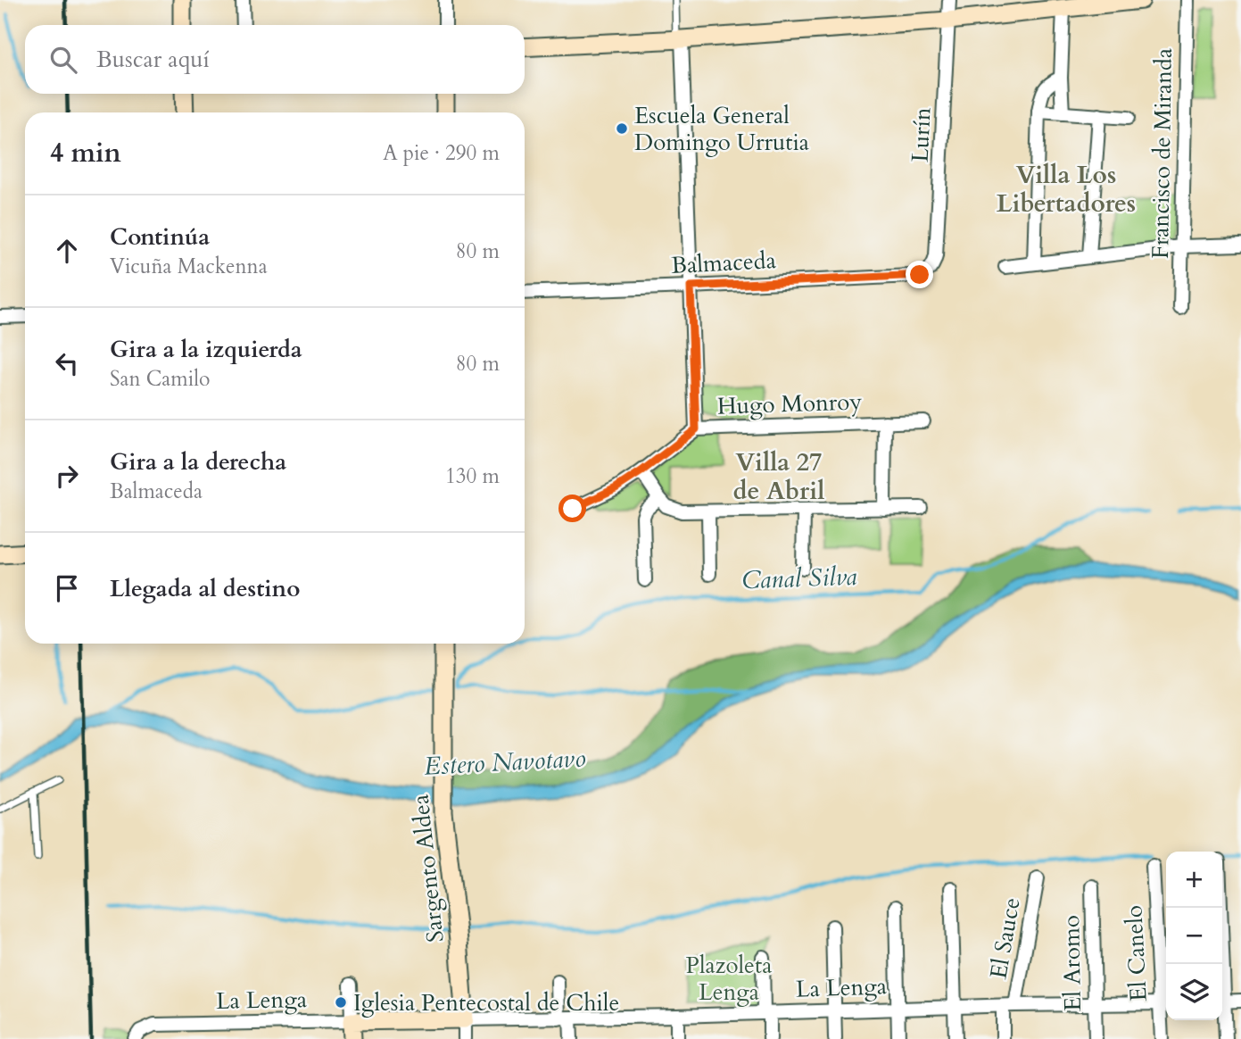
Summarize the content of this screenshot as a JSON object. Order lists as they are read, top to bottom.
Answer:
{
  "streets": {
    "street": [
      "Lurín",
      "Francisco de Miranda",
      "Balmaceda",
      "Hugo Monroy",
      "Sargento Aldea",
      "El Sauce",
      "El Canelo",
      "El Aromo",
      "La Lenga"
    ]
  },
  "crossings": [
    ["Lurín", "Balmaceda"],
    ["Sargento Aldea", "La Lenga"],
    ["El Sauce", "La Lenga"],
    ["El Canelo", "La Lenga"],
    ["El Aromo", "La Lenga"]
  ],
  "districts": ["Villa Los Libertadores", "Villa 27 de Abril"],
  "water": ["Canal Silva", "Estero Navotavo"],
  "parks": ["Plazoleta Lenga"],
  "places": ["Escuela General Domingo Urrutia", "Iglesia Pentecostal de Chile"],
  "page": {
    "search": "Buscar aquí",
    "heading": ["4 min", "A pie · 290 m"],
    "list": [
      ["Continúa", "Vicuña Mackenna", "80 m"],
      ["Gira a la izquierda", "San Camilo", "80 m"],
      ["Gira a la derecha", "Balmaceda", "130 m"],
      "Llegada al destino"
    ],
    "map_buttons": ["+", "−"]
  }
}
